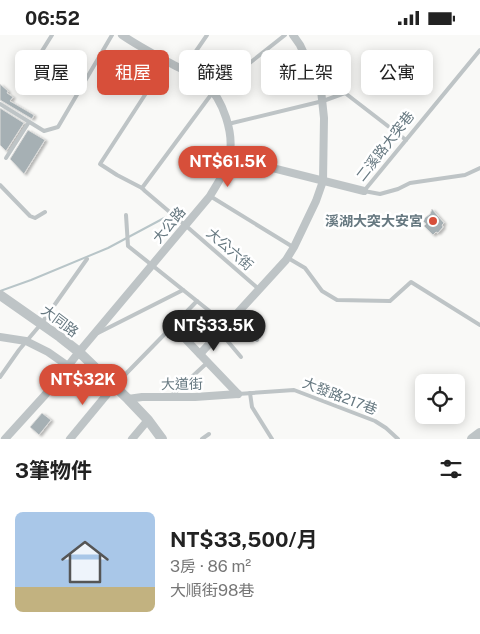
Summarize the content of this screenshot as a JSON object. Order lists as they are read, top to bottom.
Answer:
{
  "streets": {
    "street": ["大公路", "大同路", "大道街"],
    "lane": ["二溪路大突巷", "大公六街", "大發路217巷"]
  },
  "crossings": [
    ["大公路", "大公六街"],
    ["大公路", "大同路"],
    ["大同路", "大道街"],
    ["大道街", "大發路217巷"]
  ],
  "places": ["溪湖大突大安宮"],
  "page": {
    "status": "06:52",
    "chip": [
      "買屋",
      "租屋",
      "篩選",
      "新上架",
      "公寓"
    ],
    "price": ["NT$61.5K", "NT$33.5K", "NT$32K"],
    "heading": "3筆物件",
    "list": [
      {
        "name": "NT$33,500/月",
        "note": "3房 · 86 m² · 大順街98巷"
      }
    ]
  }
}
